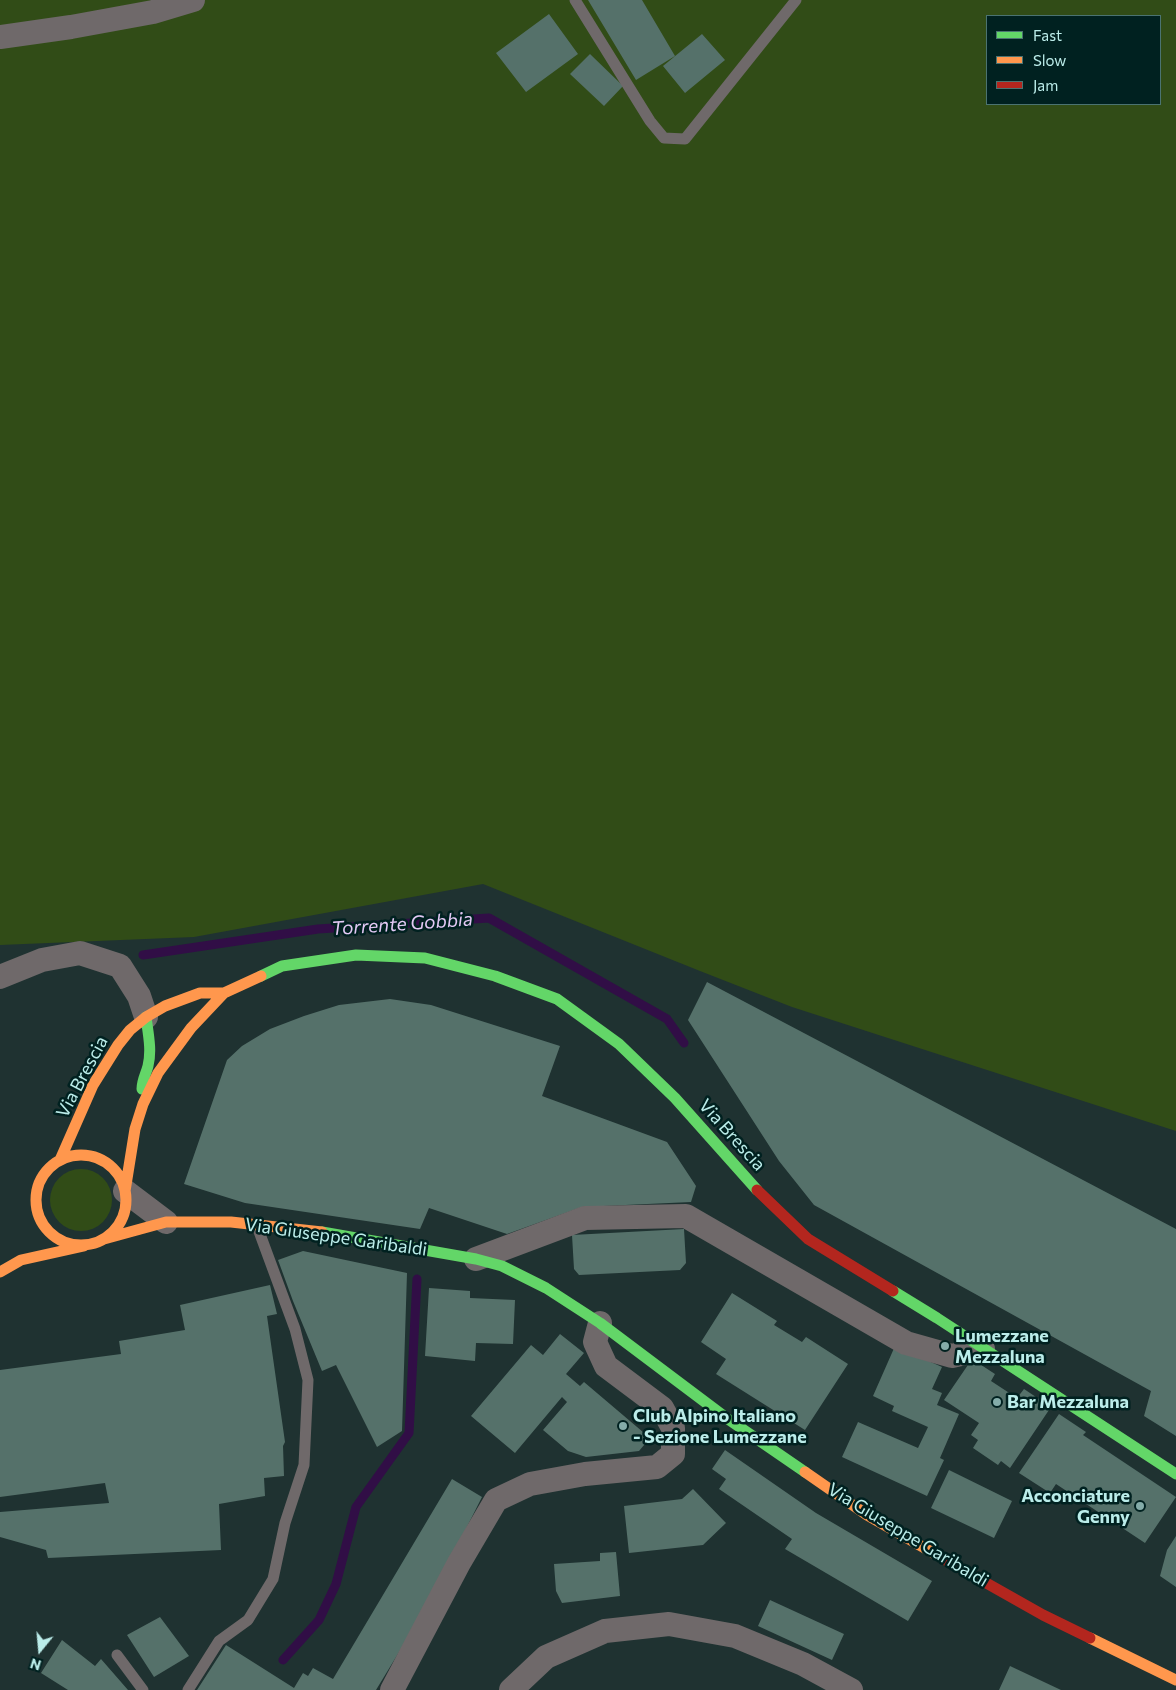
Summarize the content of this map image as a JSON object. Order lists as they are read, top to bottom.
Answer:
{
  "streets": {
    "main road": ["Via Brescia", "Via Giuseppe Garibaldi"]
  },
  "crossings": [
    ["Via Brescia", "Via Giuseppe Garibaldi"]
  ],
  "water": ["Torrente Gobbia"],
  "places": [
    "Lumezzane Mezzaluna",
    "Bar Mezzaluna",
    "Club Alpino Italiano - Sezione Lumezzane",
    "Acconciature Genny"
  ],
  "legend": ["Fast", "Slow", "Jam"],
  "north": "bottom"
}
